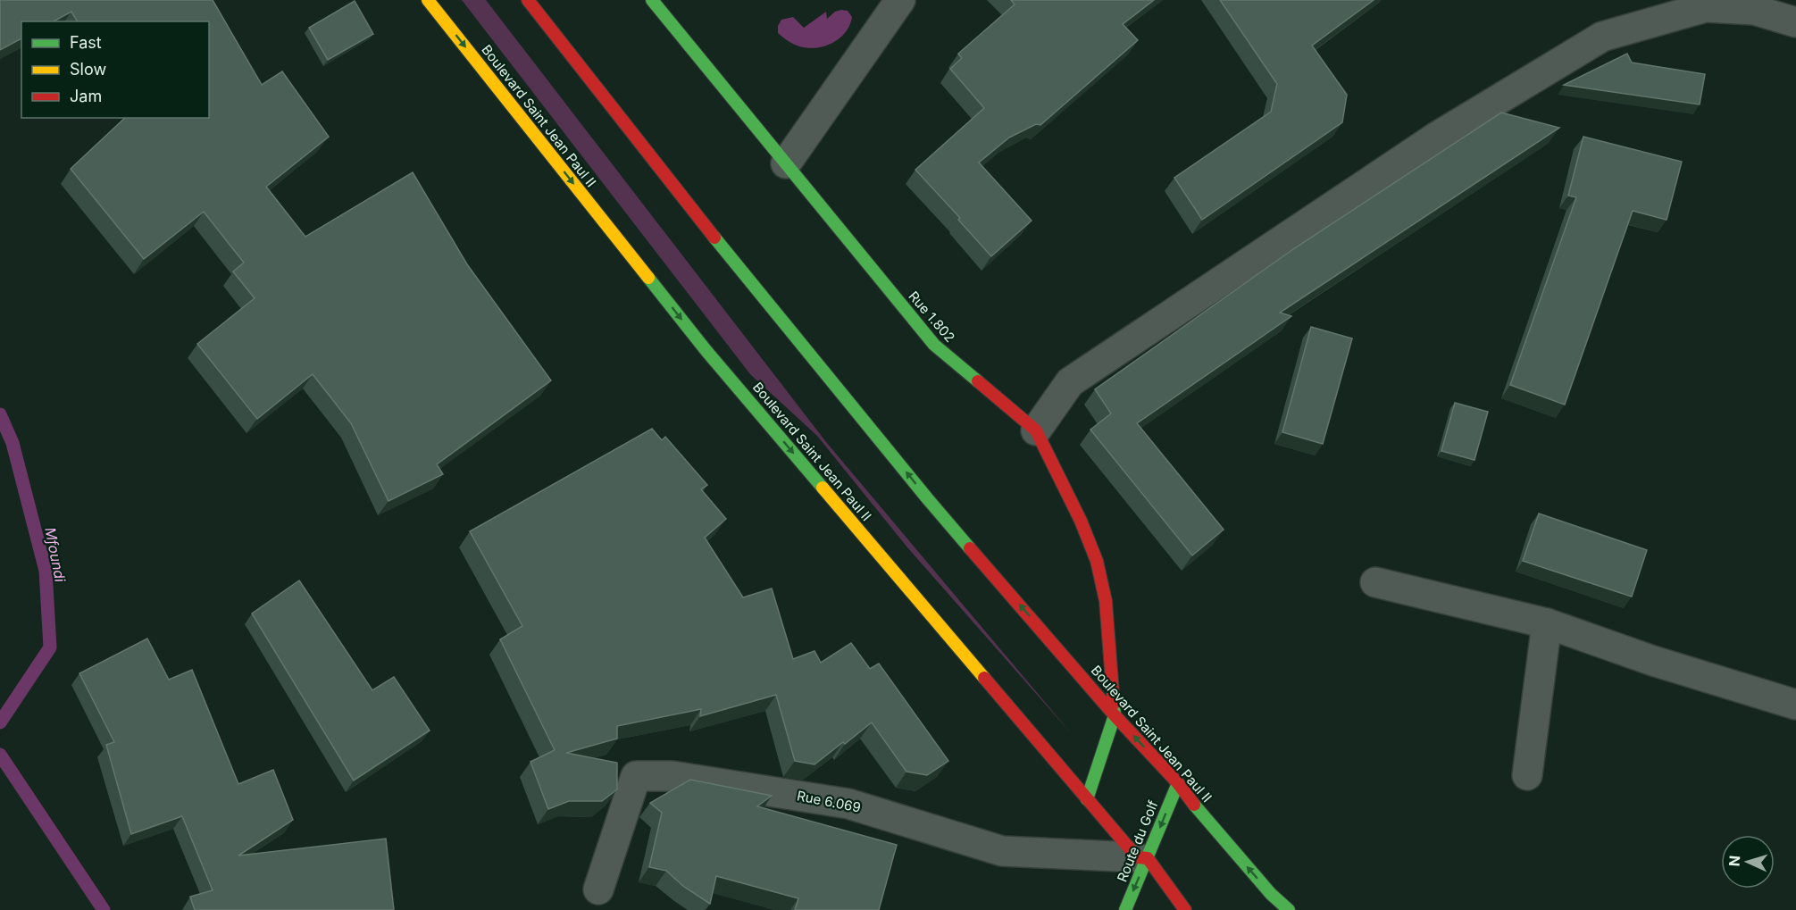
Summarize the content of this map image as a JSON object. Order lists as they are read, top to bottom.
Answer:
{
  "streets": {
    "main road": ["Boulevard Saint Jean Paul II", "Rue 1.802", "Route du Golf"],
    "street": ["Rue 6.069"]
  },
  "crossings": [
    ["Boulevard Saint Jean Paul II", "Rue 1.802"],
    ["Boulevard Saint Jean Paul II", "Rue 6.069"],
    ["Boulevard Saint Jean Paul II", "Route du Golf"],
    ["Rue 6.069", "Route du Golf"]
  ],
  "water": ["Mfoundi"],
  "legend": ["Fast", "Slow", "Jam"],
  "north": "left"
}
